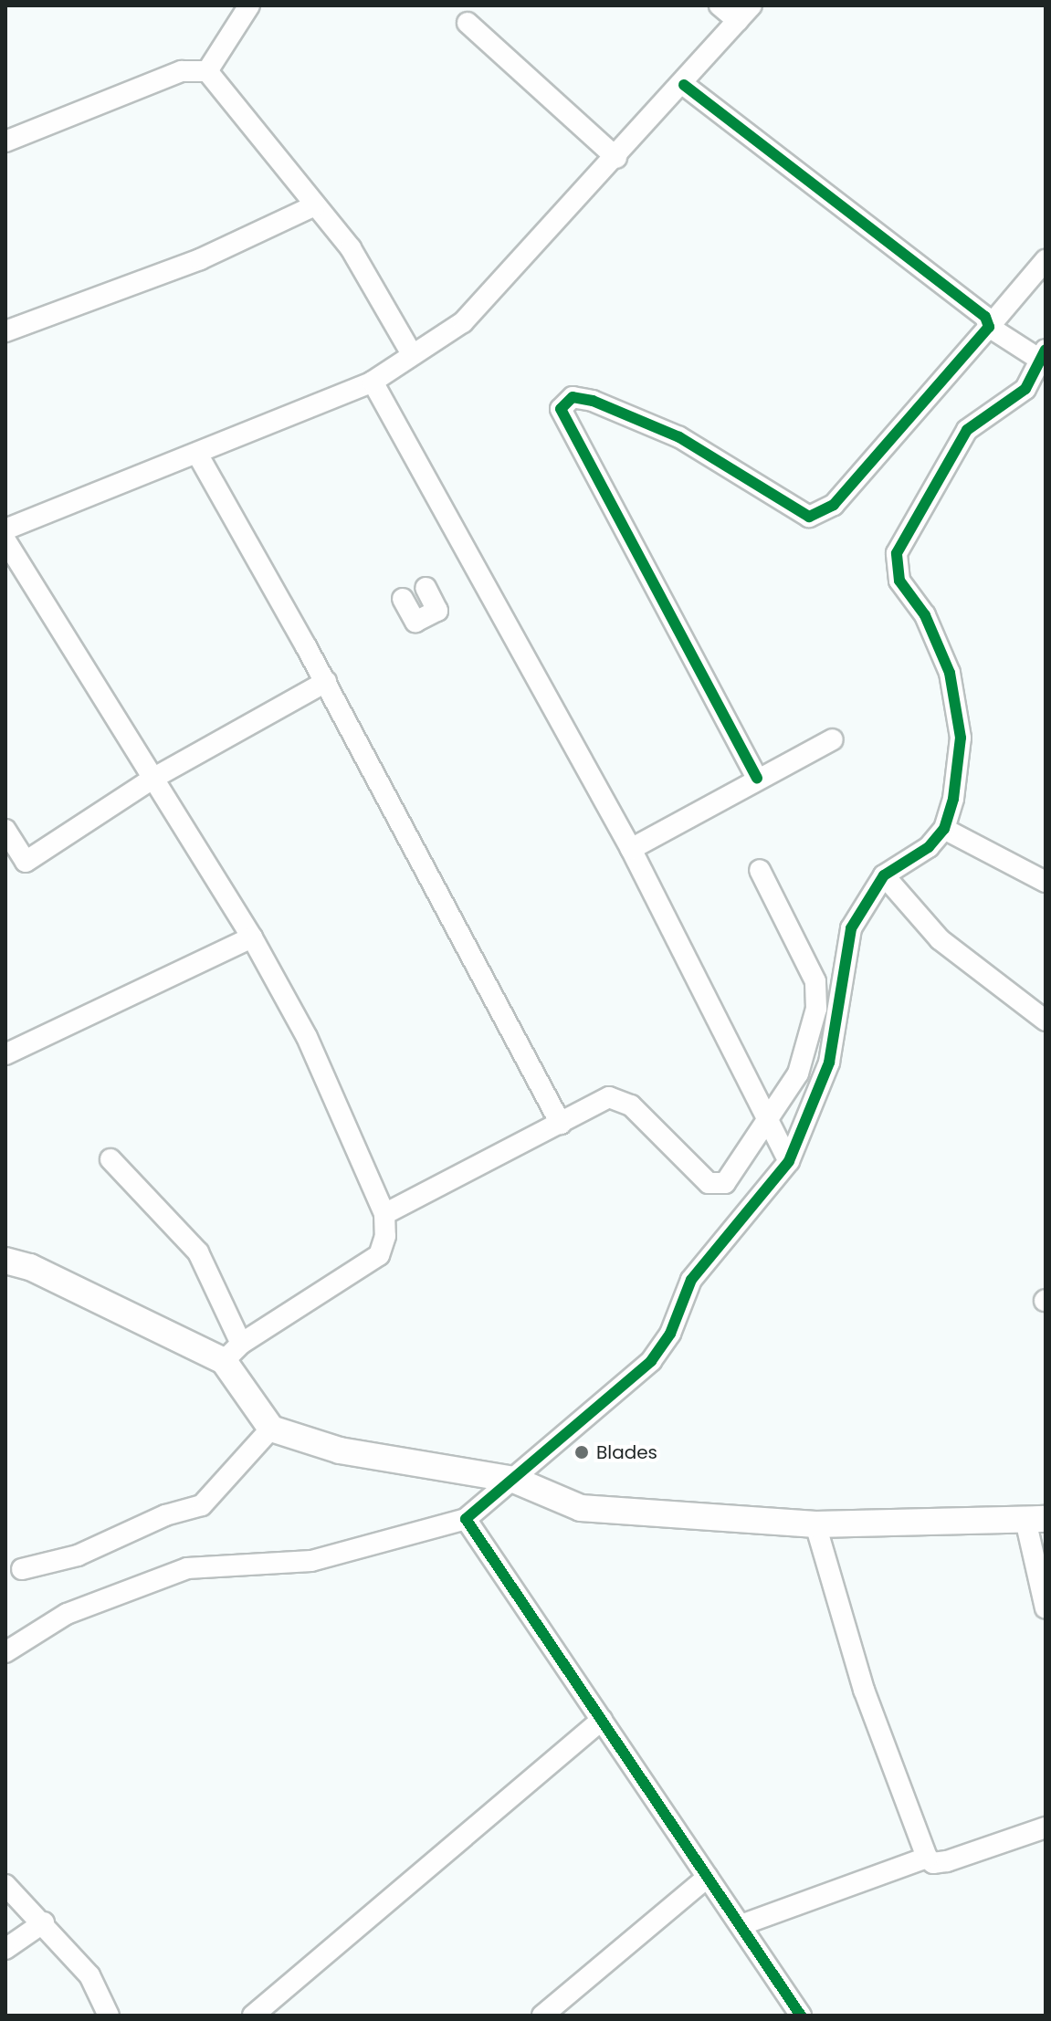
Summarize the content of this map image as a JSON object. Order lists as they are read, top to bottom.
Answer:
{
  "places": ["Blades"]
}
